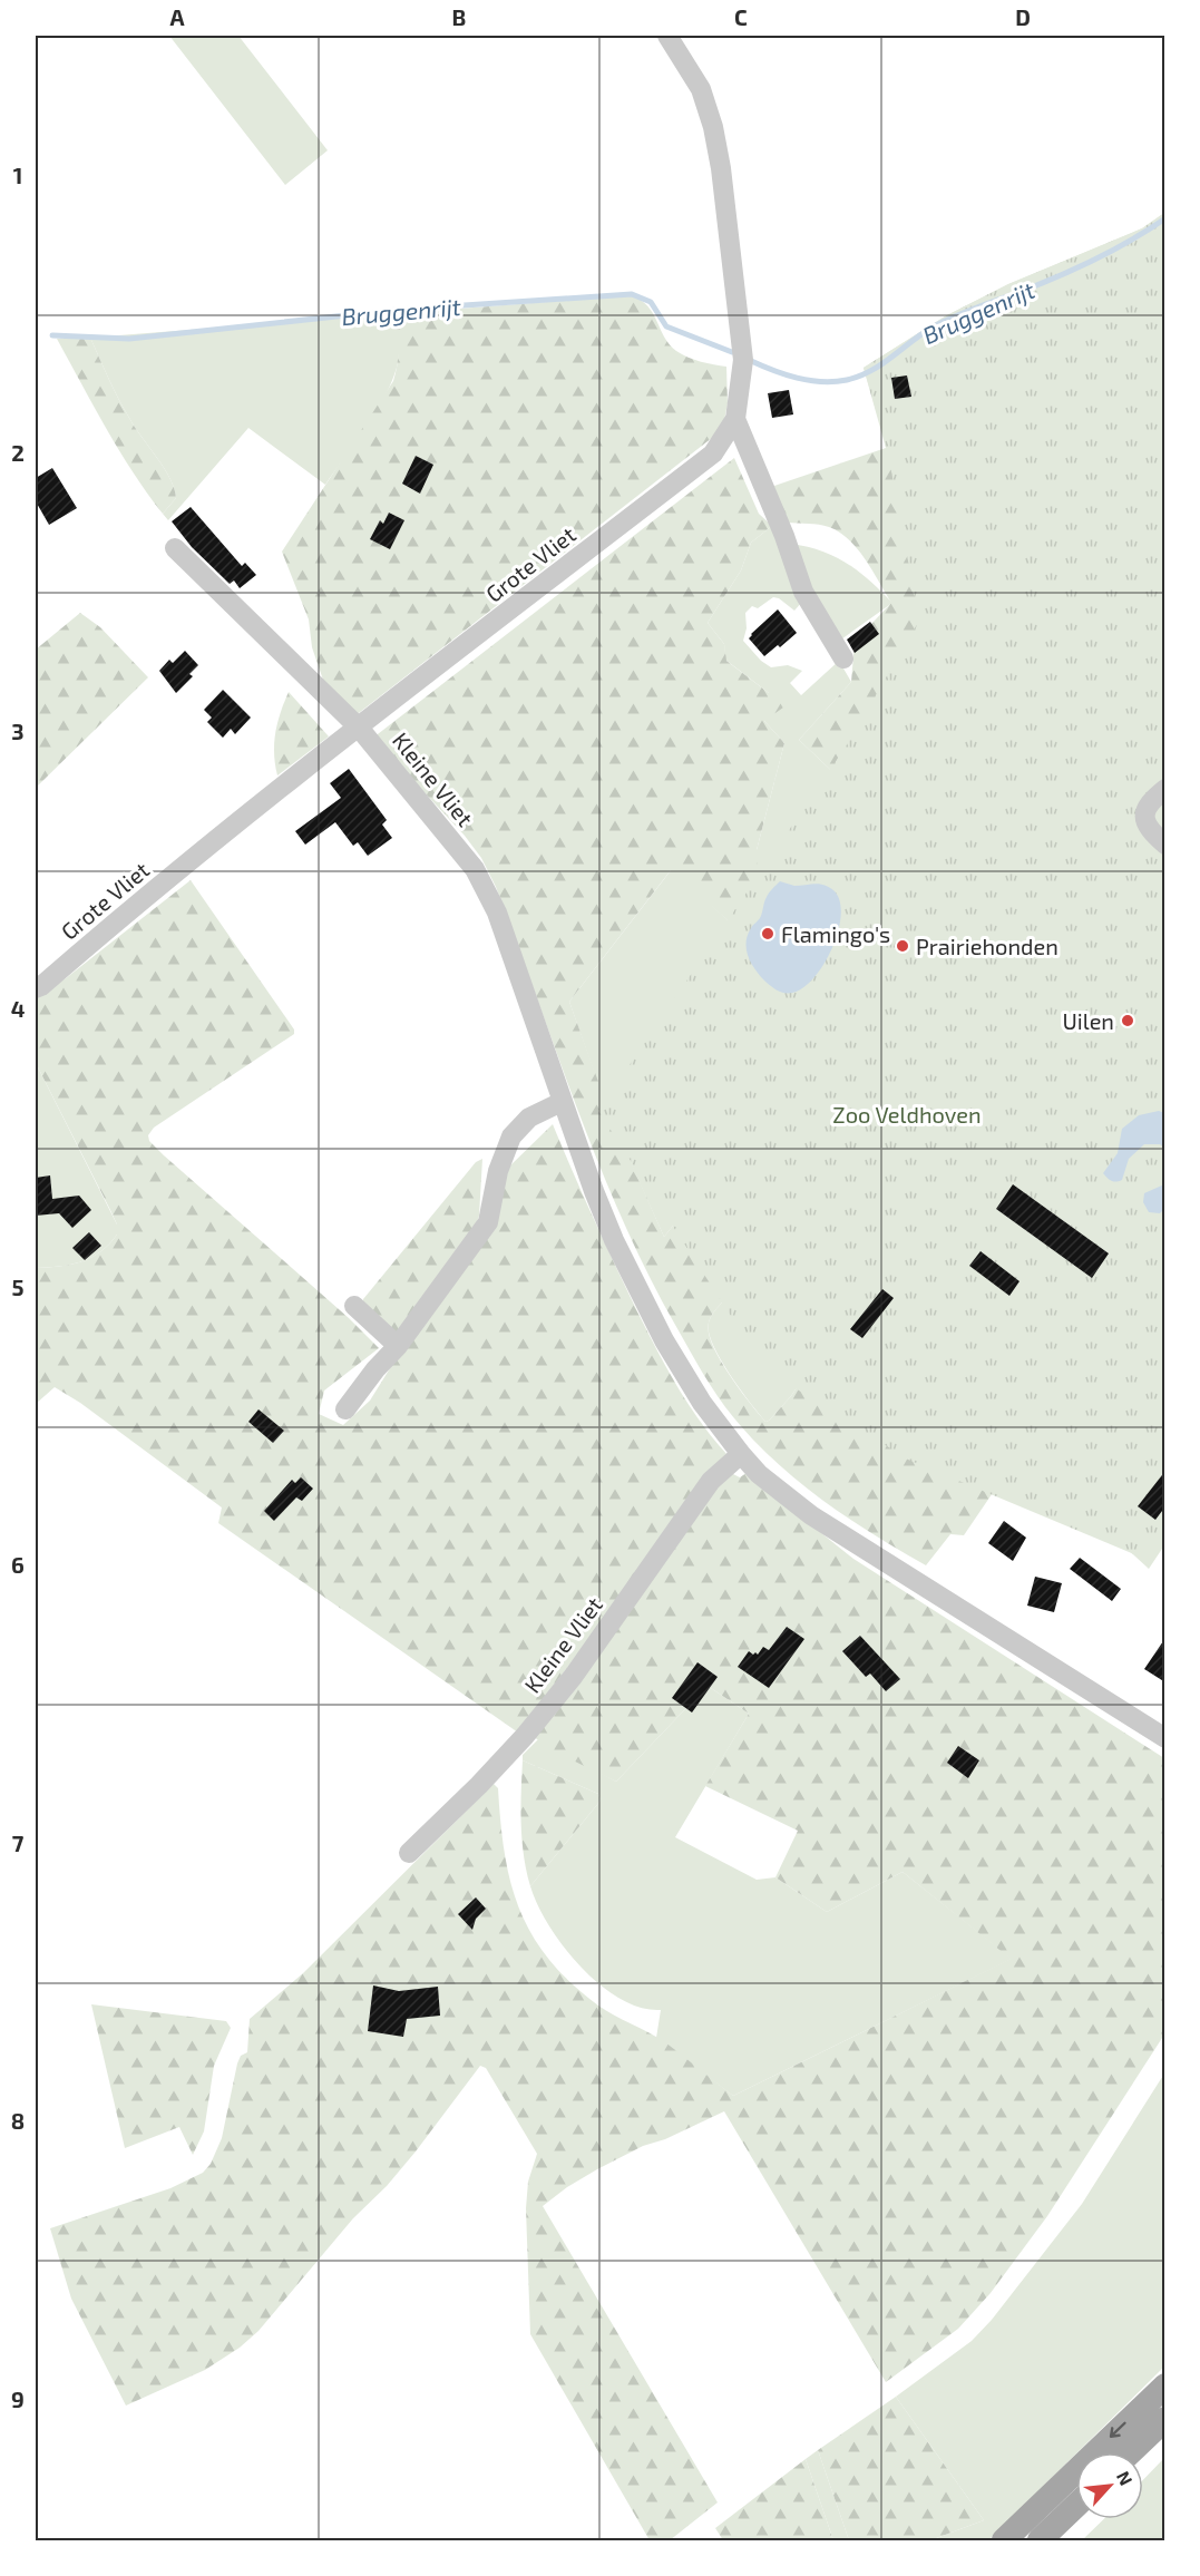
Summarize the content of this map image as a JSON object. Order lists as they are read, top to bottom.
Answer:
{
  "streets": {
    "street": ["Grote Vliet", "Kleine Vliet"]
  },
  "crossings": [
    ["Grote Vliet", "Kleine Vliet"]
  ],
  "water": ["Bruggenrijt"],
  "parks": ["Zoo Veldhoven"],
  "places": ["Flamingo's", "Prairiehonden", "Uilen"],
  "north": "top right",
  "grid": {
    "columns": [
      "A",
      "B",
      "C",
      "D"
    ],
    "rows": [
      "1",
      "2",
      "3",
      "4",
      "5",
      "6",
      "7",
      "8",
      "9"
    ]
  }
}
